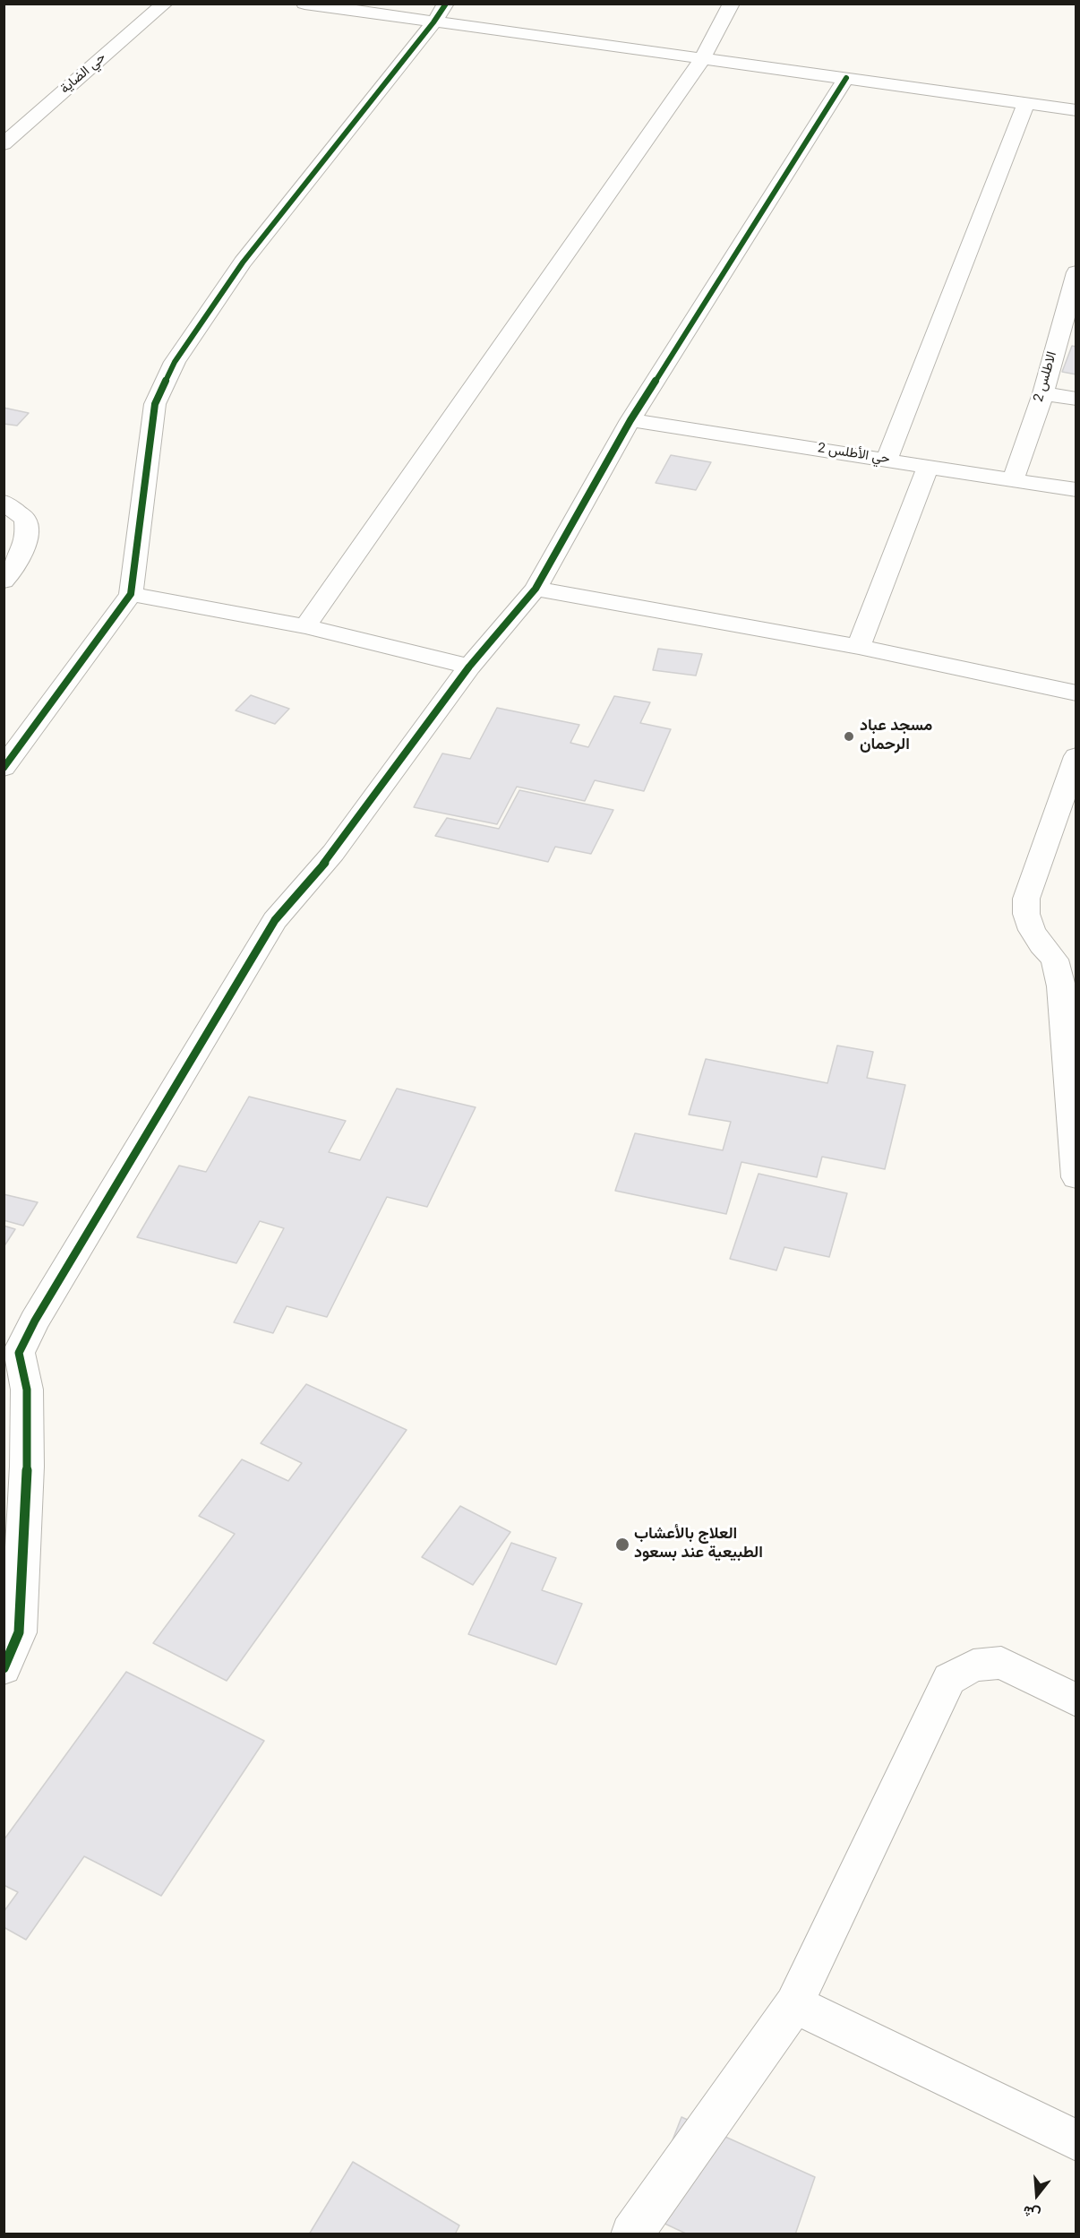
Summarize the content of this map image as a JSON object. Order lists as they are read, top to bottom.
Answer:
{
  "streets": {
    "street": ["حي الضاية", "الاطلس 2", "حي الأطلس 2"]
  },
  "crossings": [
    ["الاطلس 2", "حي الأطلس 2"]
  ],
  "places": ["مسجد عباد الرحمان", "العلاج بالأعشاب الطبيعية عند بسعود"],
  "north": "bottom"
}
